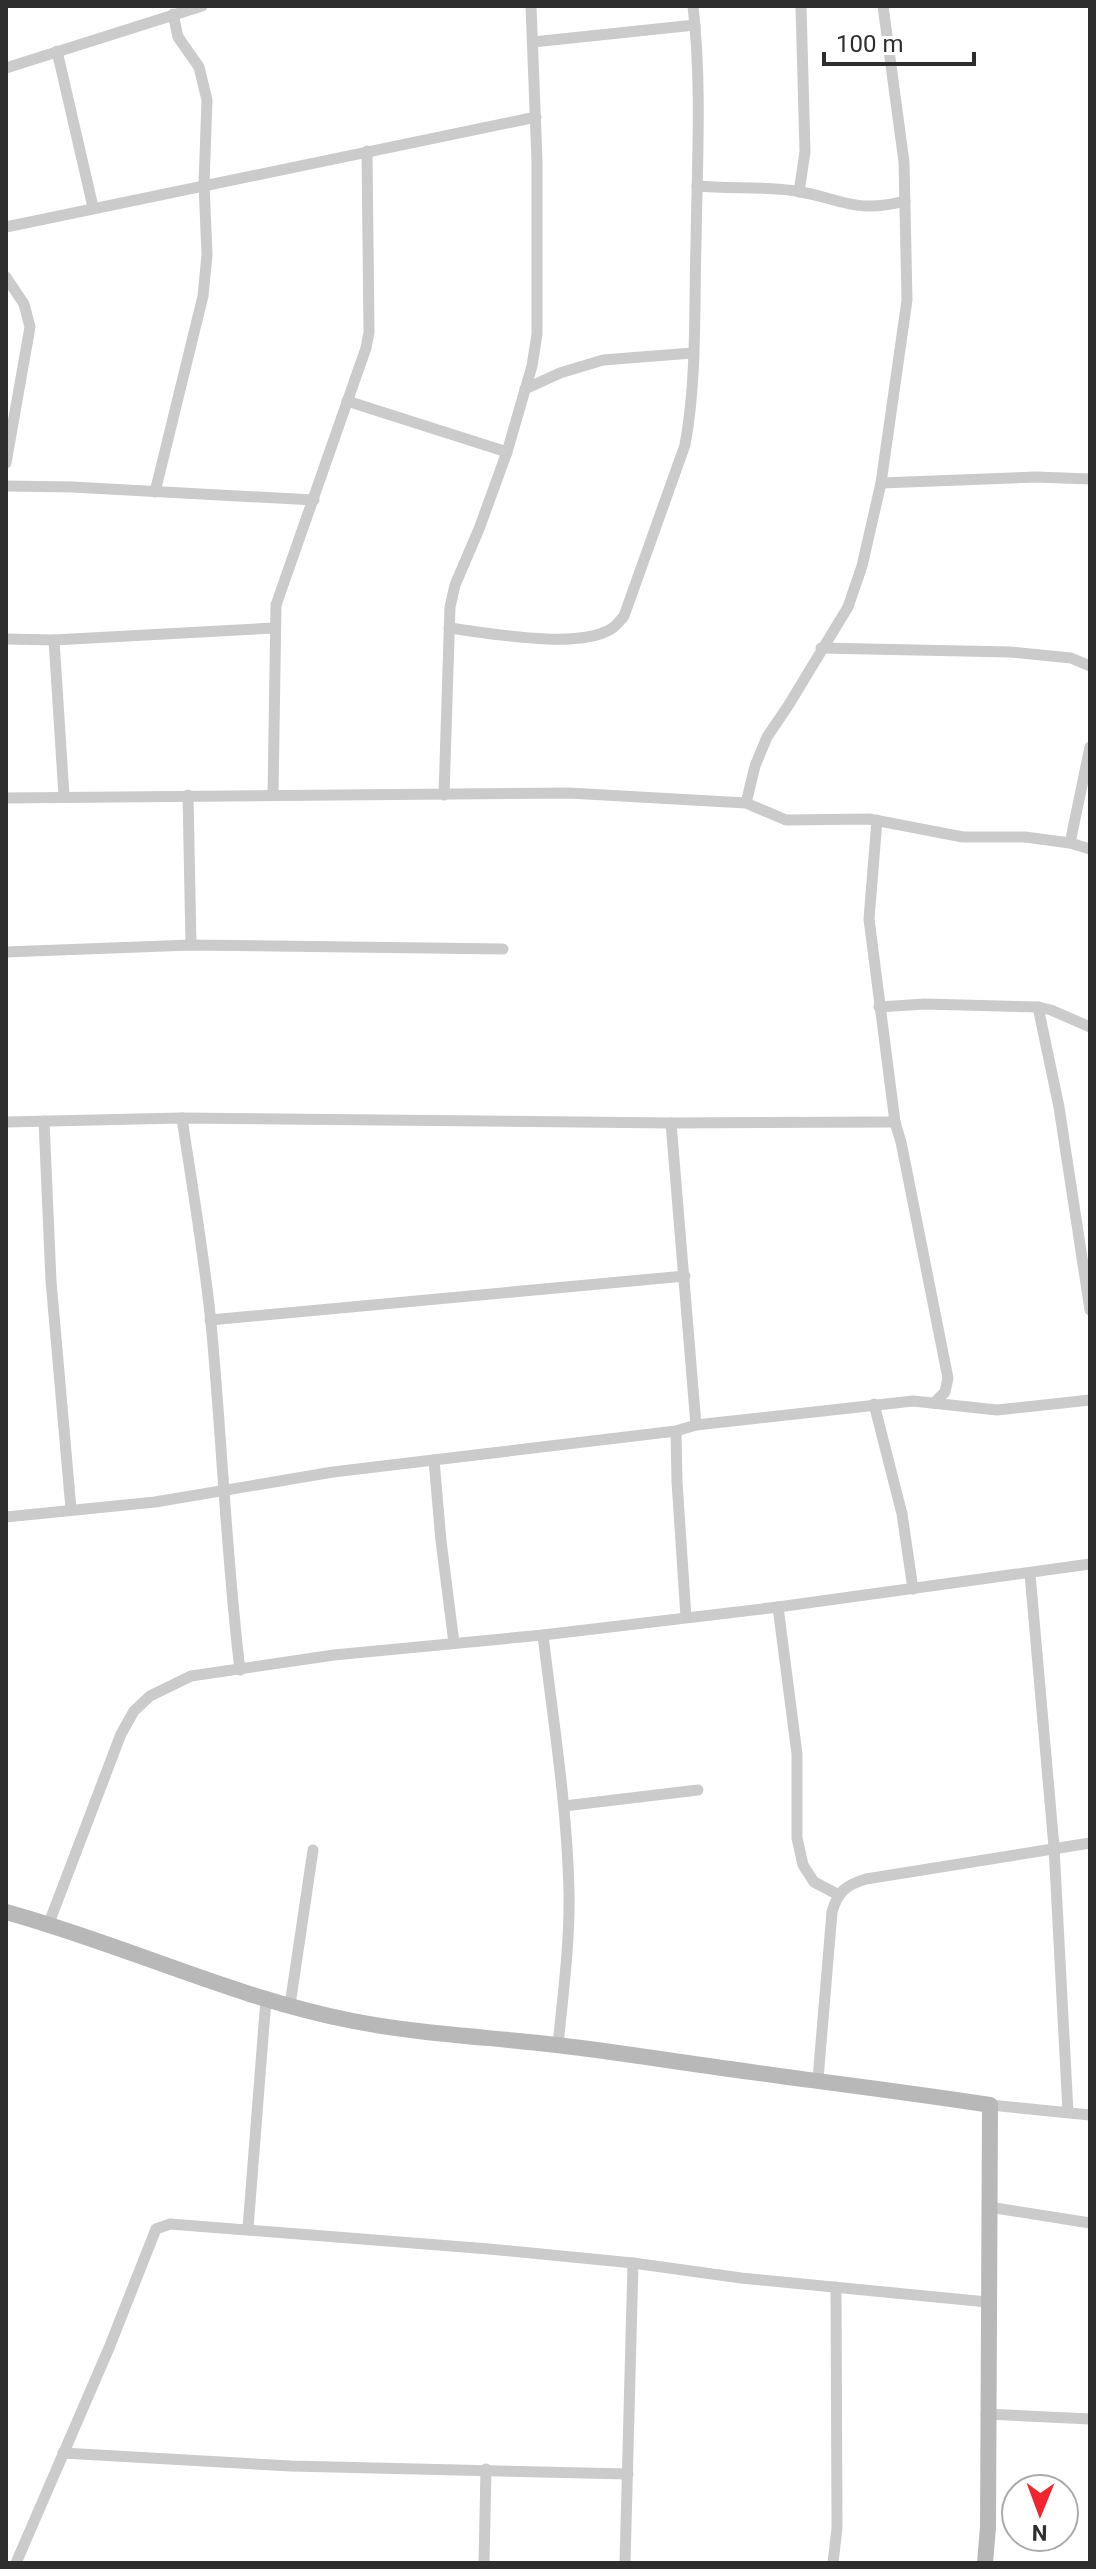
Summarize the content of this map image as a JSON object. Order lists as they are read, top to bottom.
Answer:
{
  "scale_bar": "100 m",
  "north": "bottom"
}
